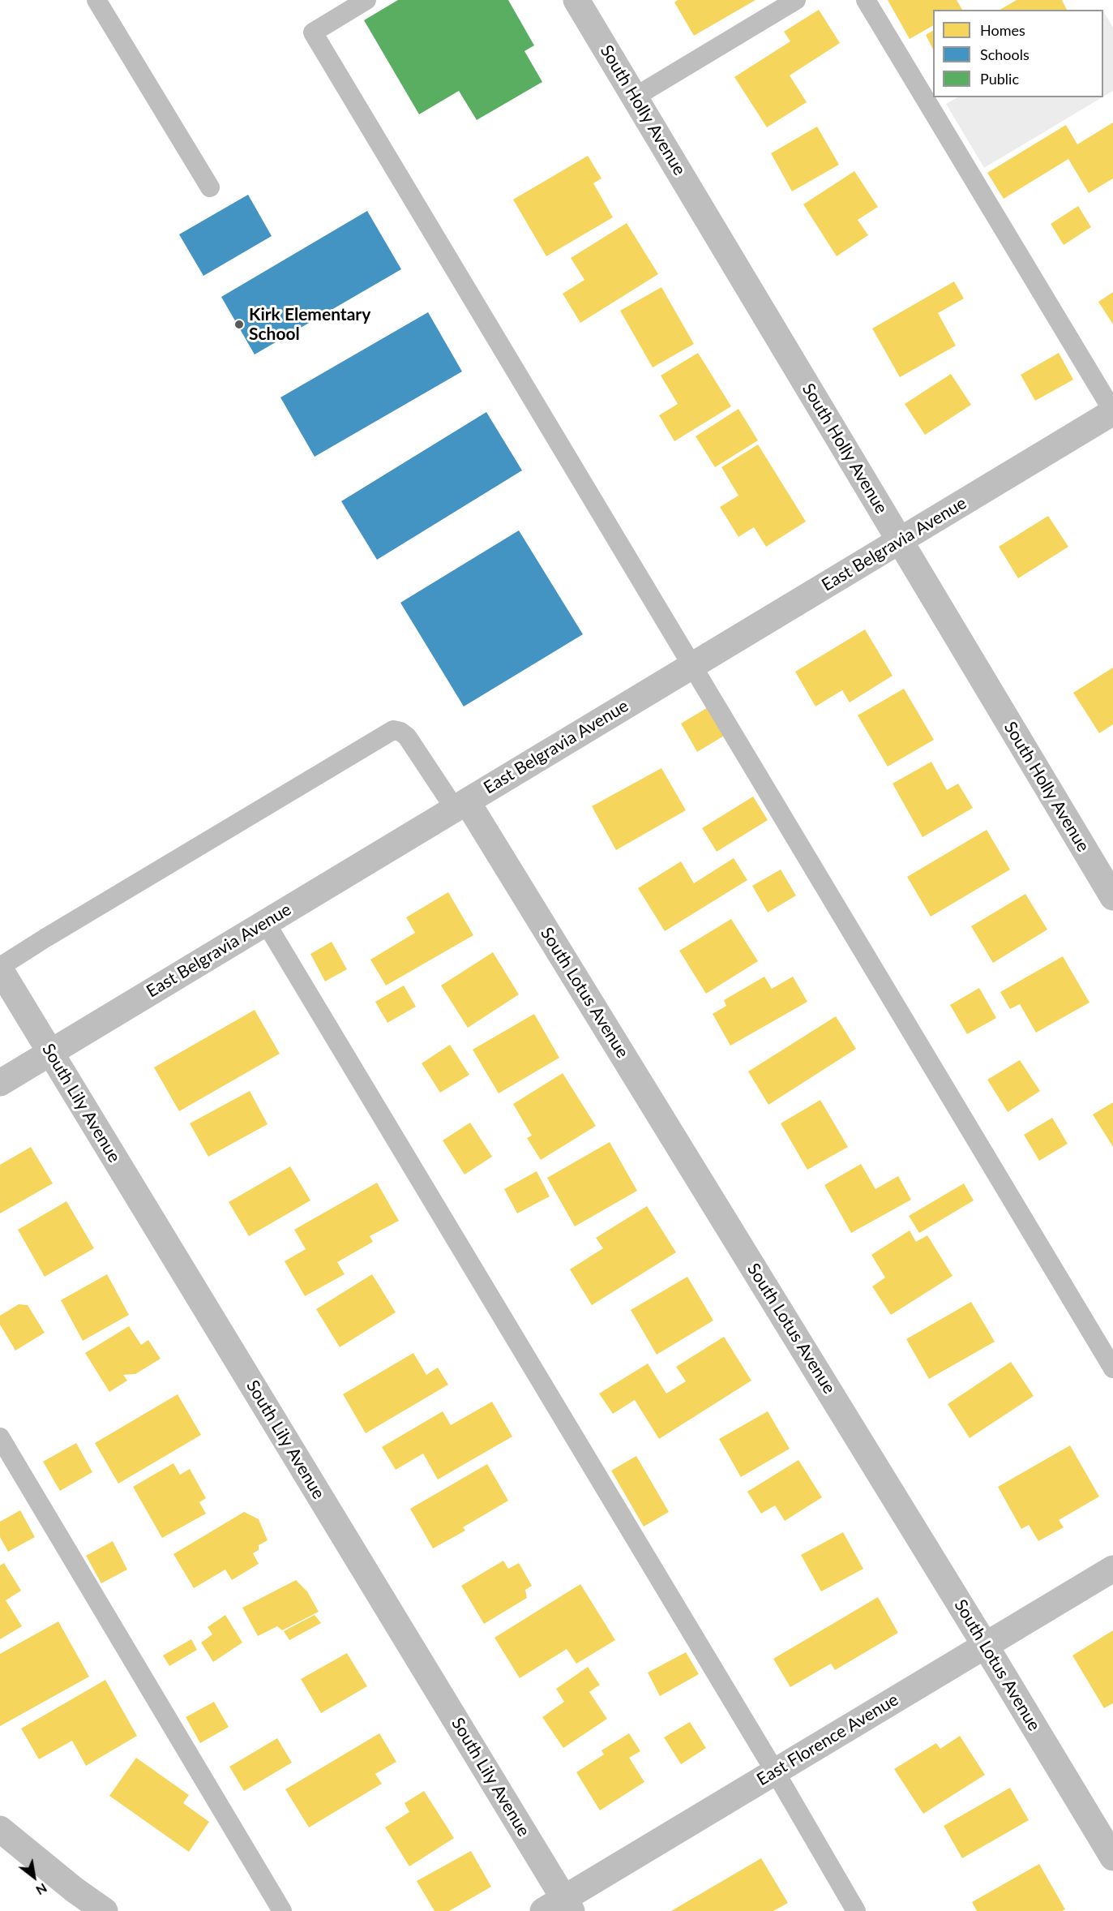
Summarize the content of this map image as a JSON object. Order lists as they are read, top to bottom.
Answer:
{
  "streets": {
    "street": [
      "South Holly Avenue",
      "East Belgravia Avenue",
      "South Lotus Avenue",
      "South Lily Avenue",
      "East Florence Avenue"
    ]
  },
  "crossings": [
    ["South Holly Avenue", "East Belgravia Avenue"],
    ["East Belgravia Avenue", "South Lotus Avenue"],
    ["East Belgravia Avenue", "South Lily Avenue"],
    ["South Lotus Avenue", "East Florence Avenue"],
    ["South Lily Avenue", "East Florence Avenue"]
  ],
  "places": ["Kirk Elementary School"],
  "legend": ["Homes", "Schools", "Public"],
  "north": "bottom right"
}
